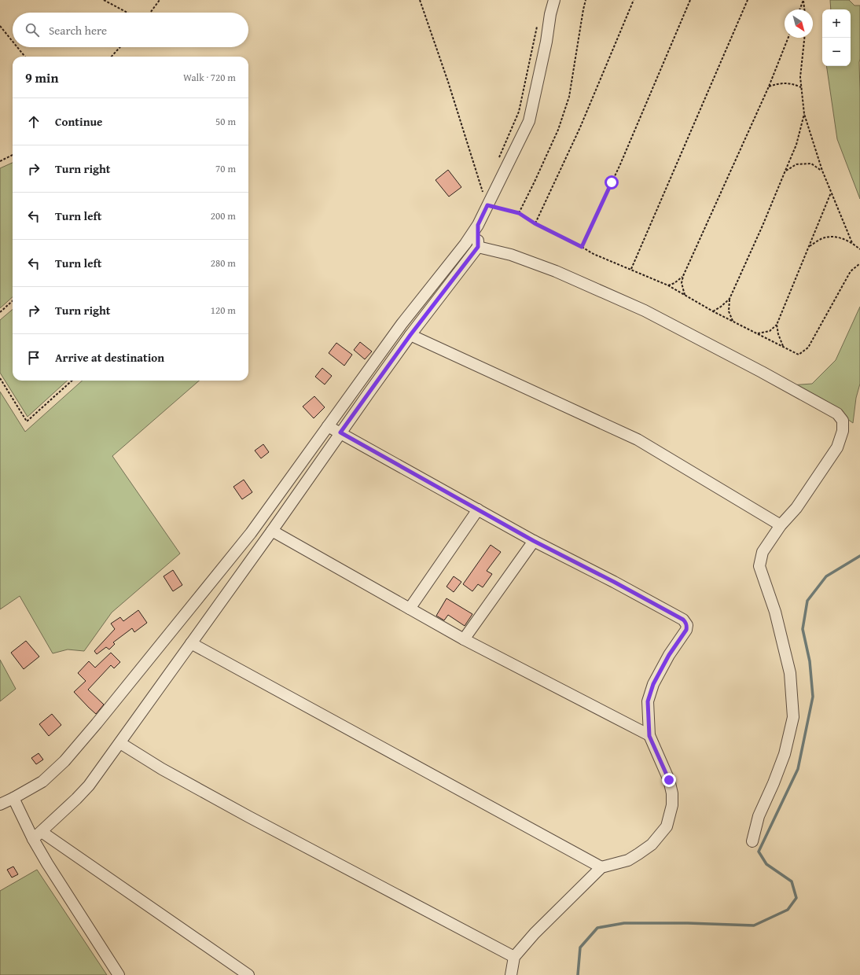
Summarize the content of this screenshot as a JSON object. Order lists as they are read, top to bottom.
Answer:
{
  "north": "bottom right",
  "page": {
    "map_buttons": ["+", "−"],
    "search": "Search here",
    "heading": ["9 min", "Walk · 720 m"],
    "list": [
      ["Continue", "50 m"],
      ["Turn right", "70 m"],
      ["Turn left", "200 m"],
      ["Turn left", "280 m"],
      ["Turn right", "120 m"],
      "Arrive at destination"
    ]
  }
}
